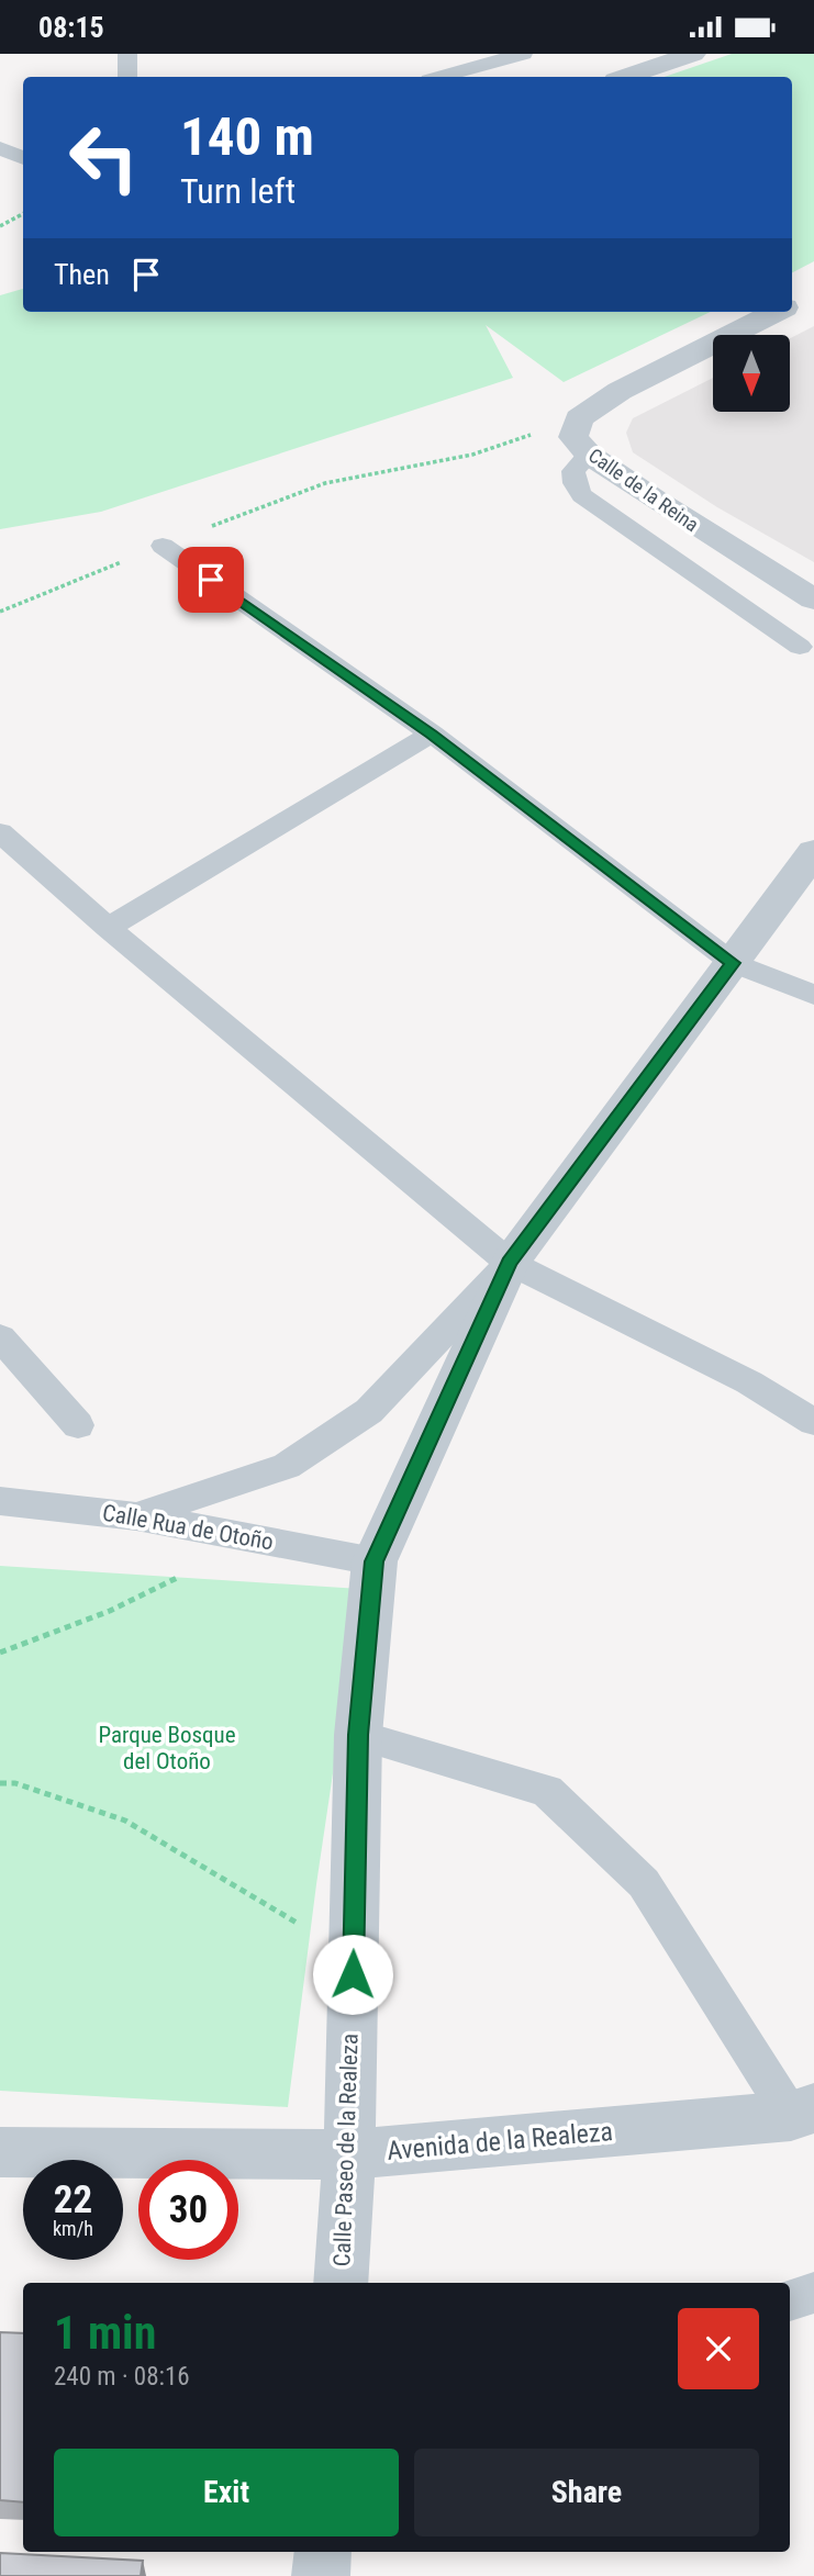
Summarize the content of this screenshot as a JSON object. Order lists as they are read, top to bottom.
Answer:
{
  "streets": {
    "street": ["Calle de la Reina", "Avenida de la Realeza", "Calle Paseo de la Realeza"],
    "lane": ["Calle Rua de Otoño"]
  },
  "crossings": [
    ["Calle Rua de Otoño", "Calle Paseo de la Realeza"],
    ["Avenida de la Realeza", "Calle Paseo de la Realeza"]
  ],
  "parks": ["Parque Bosque del Otoño"],
  "north": "bottom",
  "page": {
    "status": "08:15",
    "turn": ["140 m", "Turn left"],
    "then": "Then",
    "speed": "22 km/h",
    "limit": "30",
    "heading": ["1 min", "240 m · 08:16"],
    "buttons": ["Exit", "Share"]
  }
}
